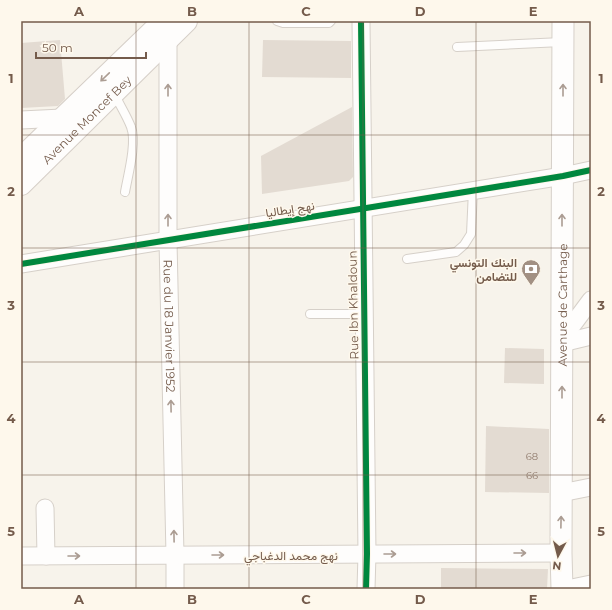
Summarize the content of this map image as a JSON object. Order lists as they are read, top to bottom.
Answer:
{
  "streets": {
    "main road": ["Avenue Moncef Bey"],
    "street": [
      "نهج إيطاليا",
      "Rue Ibn Khaldoun",
      "Avenue de Carthage",
      "Rue du 18 Janvier 1952",
      "نهج محمد الدغباجي"
    ]
  },
  "crossings": [
    ["Avenue Moncef Bey", "Rue du 18 Janvier 1952"],
    ["نهج إيطاليا", "Rue Ibn Khaldoun"],
    ["نهج إيطاليا", "Avenue de Carthage"],
    ["نهج إيطاليا", "Rue du 18 Janvier 1952"],
    ["Rue Ibn Khaldoun", "نهج محمد الدغباجي"],
    ["Avenue de Carthage", "نهج محمد الدغباجي"],
    ["Rue du 18 Janvier 1952", "نهج محمد الدغباجي"]
  ],
  "one_way": ["Avenue de Carthage", "Rue du 18 Janvier 1952", "نهج محمد الدغباجي"],
  "places": {
    "bank": ["البنك التونسي للتضامن"]
  },
  "house_numbers": ["68", "66"],
  "scale_bar": "50 m",
  "north": "bottom",
  "grid": {
    "columns": [
      "A",
      "B",
      "C",
      "D",
      "E"
    ],
    "rows": [
      "1",
      "2",
      "3",
      "4",
      "5"
    ]
  }
}
